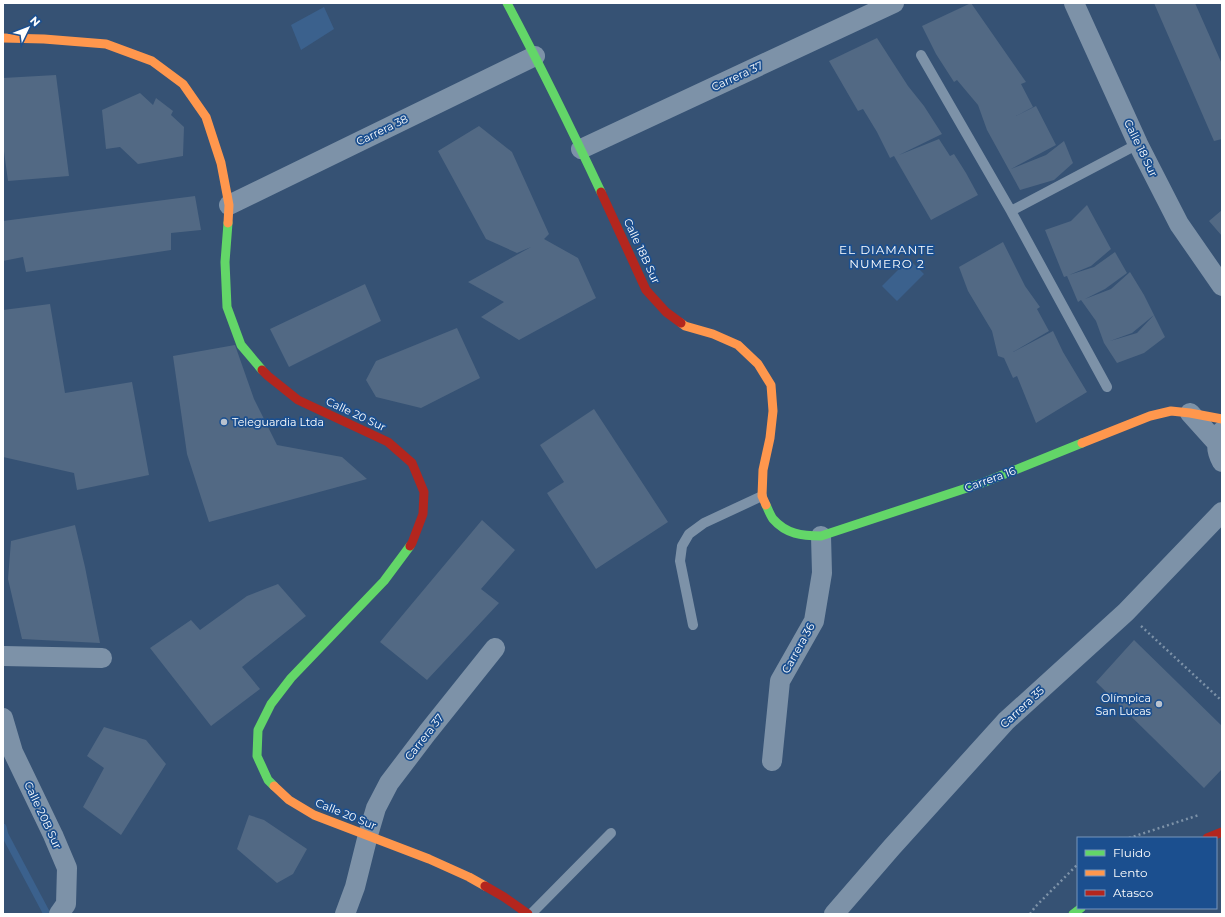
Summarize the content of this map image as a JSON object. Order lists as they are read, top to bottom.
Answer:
{
  "streets": {
    "street": [
      "Carrera 37",
      "Carrera 38",
      "Calle 18 Sur",
      "Calle 18B Sur",
      "Calle 20 Sur",
      "Carrera 16",
      "Carrera 36",
      "Carrera 35",
      "Calle 20B Sur"
    ]
  },
  "crossings": [
    ["Carrera 37", "Calle 18B Sur"],
    ["Carrera 37", "Calle 20 Sur"],
    ["Carrera 38", "Calle 18B Sur"],
    ["Carrera 38", "Calle 20 Sur"],
    ["Calle 18B Sur", "Carrera 16"],
    ["Carrera 16", "Carrera 36"]
  ],
  "districts": ["EL DIAMANTE NUMERO 2"],
  "places": ["Teleguardia Ltda", "Olímpica San Lucas"],
  "legend": ["Fluido", "Lento", "Atasco"],
  "north": "top right"
}
